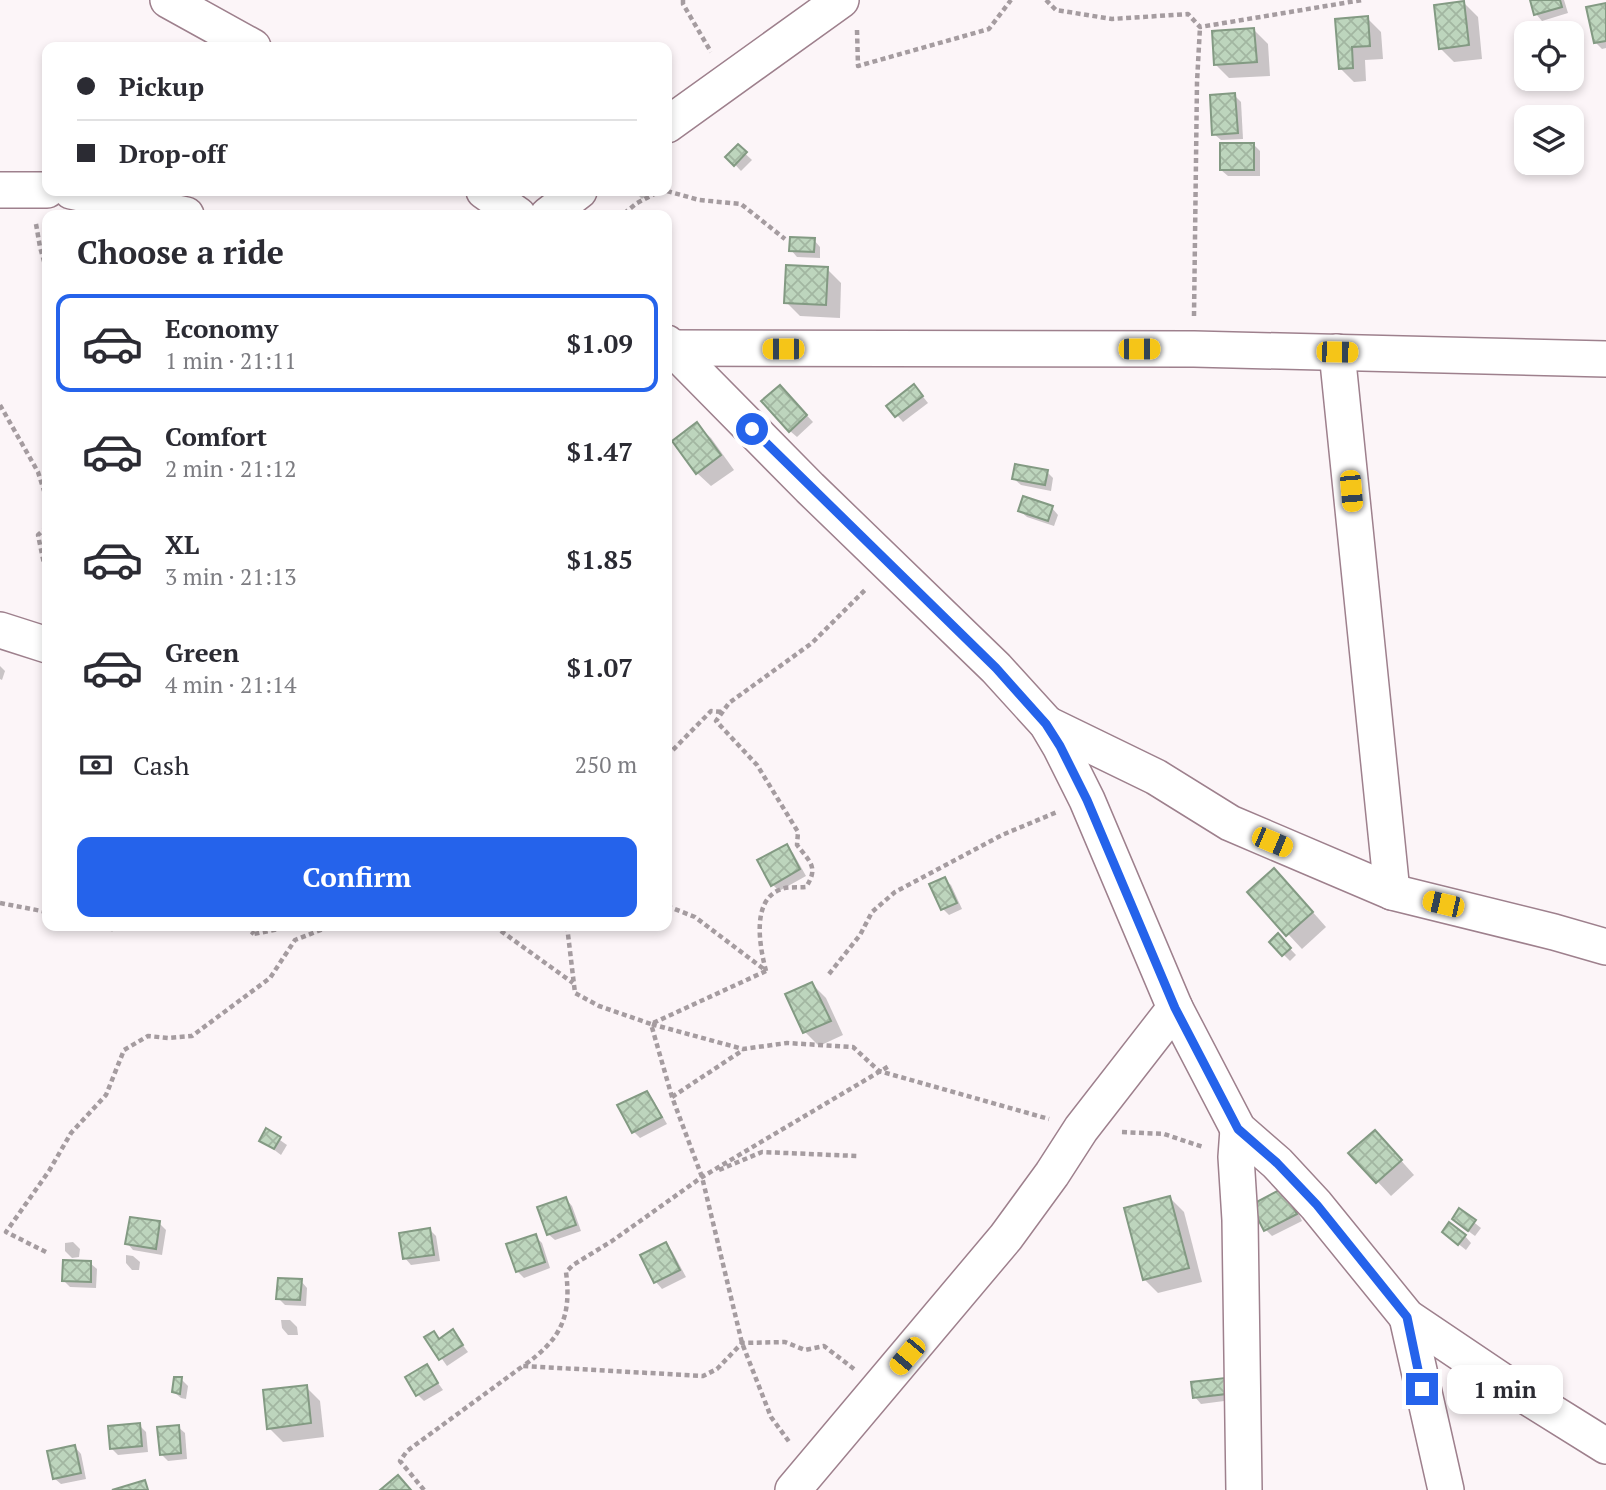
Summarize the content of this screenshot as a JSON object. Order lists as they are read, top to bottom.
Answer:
{
  "page": {
    "banner": ["Pickup", "Drop-off"],
    "heading": "Choose a ride",
    "list": [
      {
        "name": "Economy",
        "note": "1 min · 21:11",
        "value": "$1.09"
      },
      {
        "name": "Comfort",
        "note": "2 min · 21:12",
        "value": "$1.47"
      },
      {
        "name": "XL",
        "note": "3 min · 21:13",
        "value": "$1.85"
      },
      {
        "name": "Green",
        "note": "4 min · 21:14",
        "value": "$1.07"
      }
    ],
    "pay": ["Cash", "250 m"],
    "buttons": "Confirm",
    "bubble": "1 min"
  }
}
